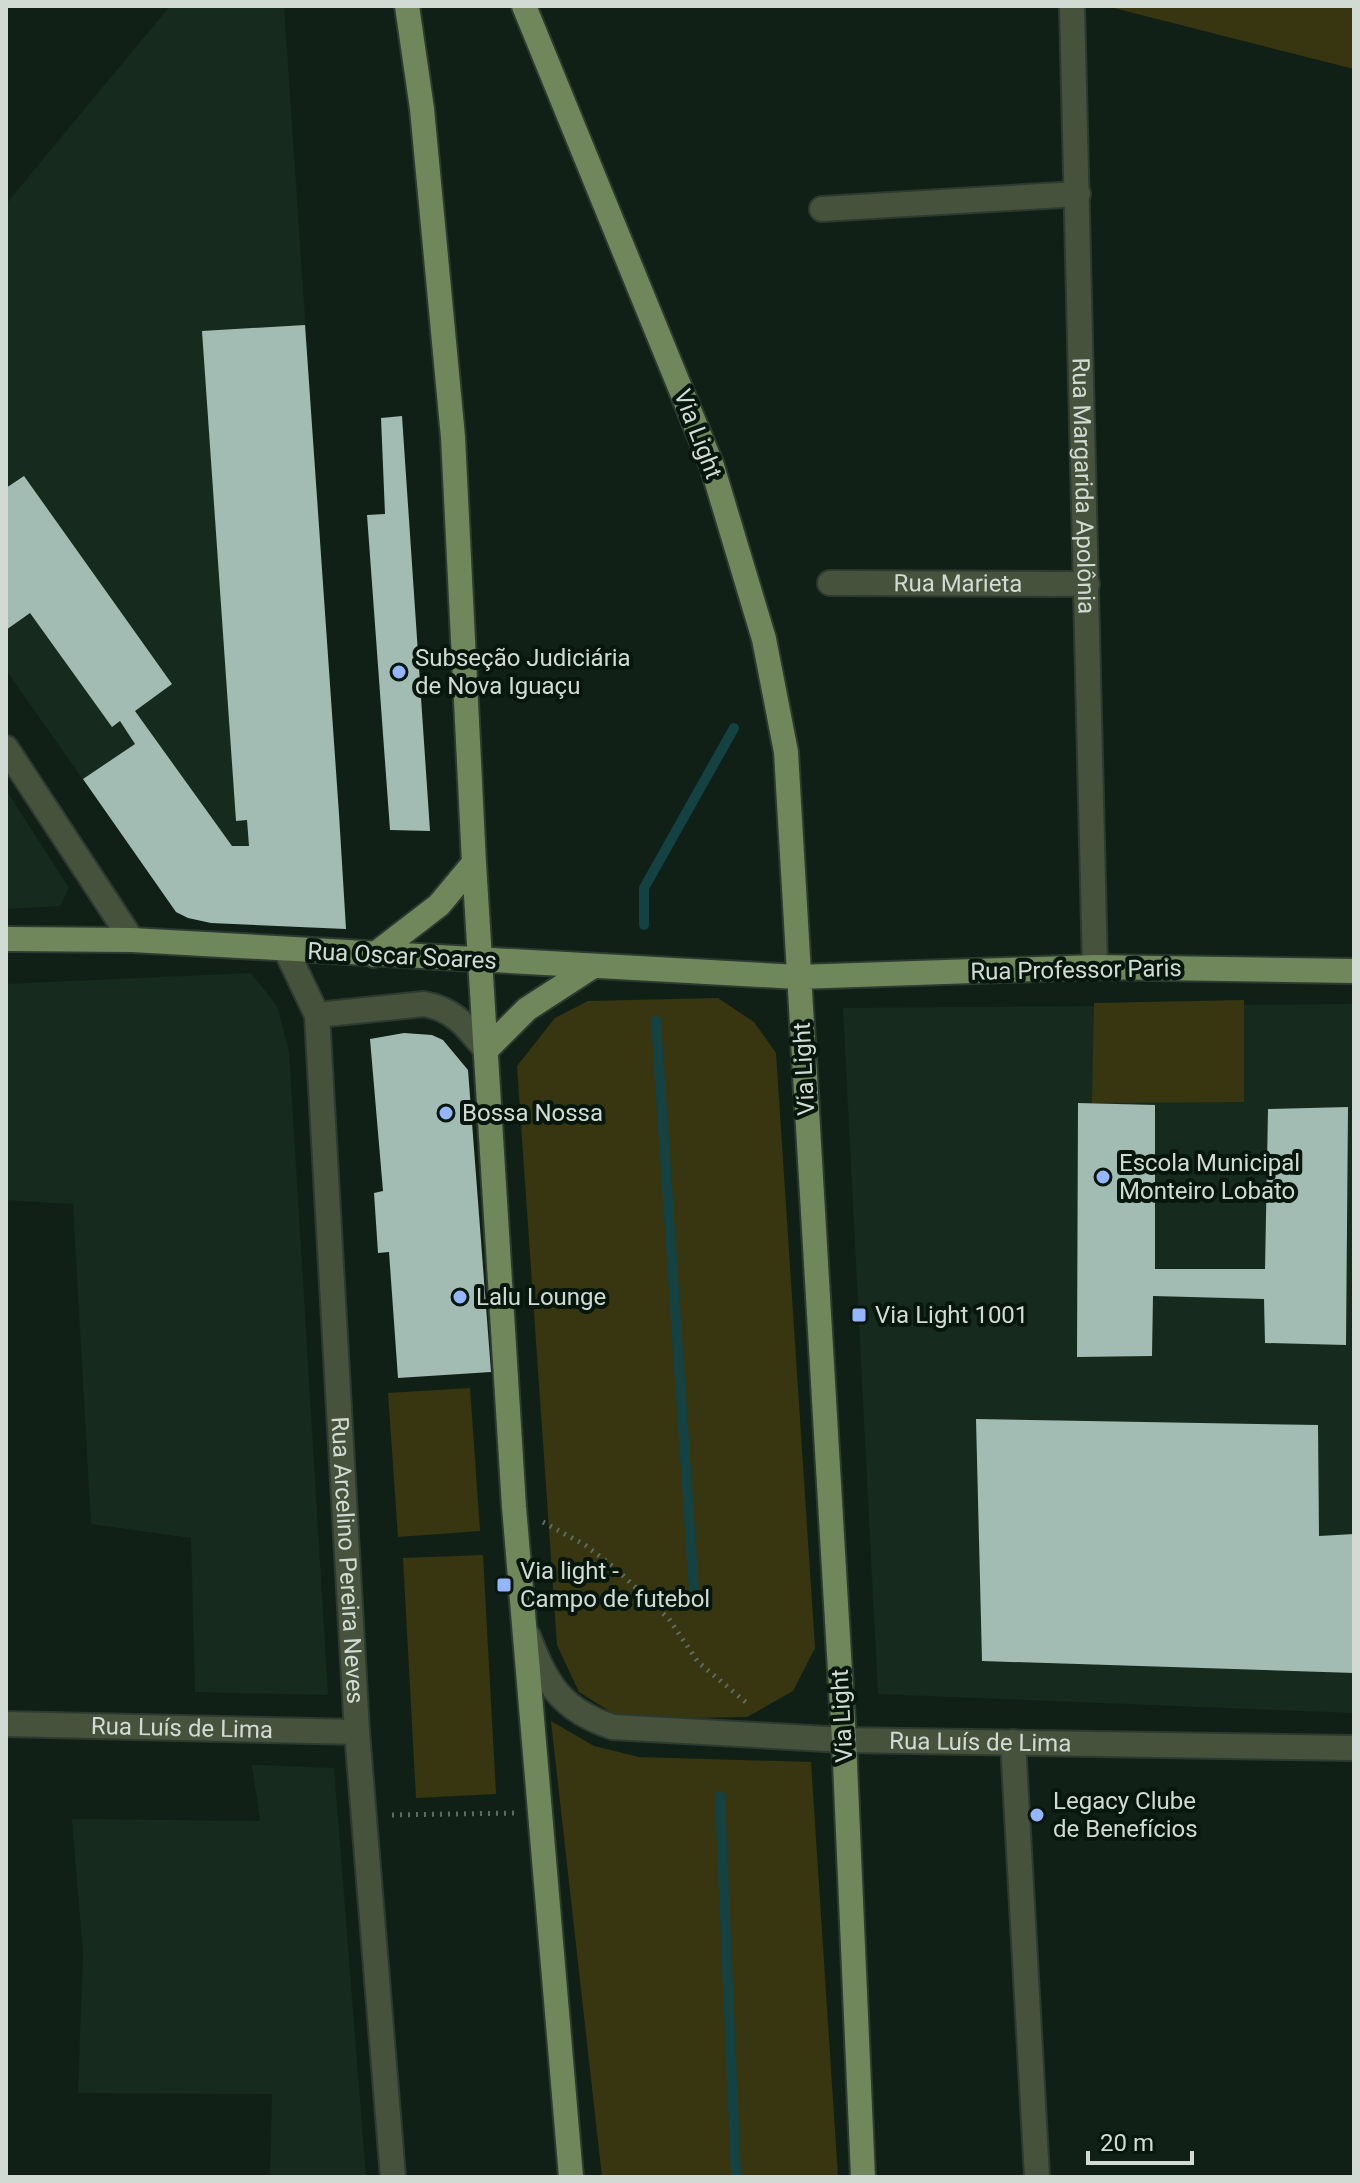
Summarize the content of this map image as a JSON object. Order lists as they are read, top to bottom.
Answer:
{
  "streets": {
    "main road": ["Via Light", "Rua Oscar Soares", "Rua Professor Paris"],
    "street": [
      "Rua Margarida Apolônia",
      "Rua Marieta",
      "Rua Arcelino Pereira Neves",
      "Rua Luís de Lima"
    ]
  },
  "crossings": [
    ["Via Light", "Rua Oscar Soares"],
    ["Via Light", "Rua Professor Paris"],
    ["Via Light", "Rua Luís de Lima"],
    ["Rua Margarida Apolônia", "Rua Marieta"],
    ["Rua Margarida Apolônia", "Rua Professor Paris"],
    ["Rua Oscar Soares", "Rua Professor Paris"],
    ["Rua Oscar Soares", "Rua Arcelino Pereira Neves"],
    ["Rua Arcelino Pereira Neves", "Rua Luís de Lima"]
  ],
  "places": {
    "other": [
      "Subseção Judiciária de Nova Iguaçu",
      "Bossa Nossa",
      "Escola Municipal Monteiro Lobato",
      "Lalu Lounge",
      "Legacy Clube de Benefícios"
    ],
    "transit": ["Via Light 1001", "Via light - Campo de futebol"]
  },
  "scale_bar": "20 m"
}
